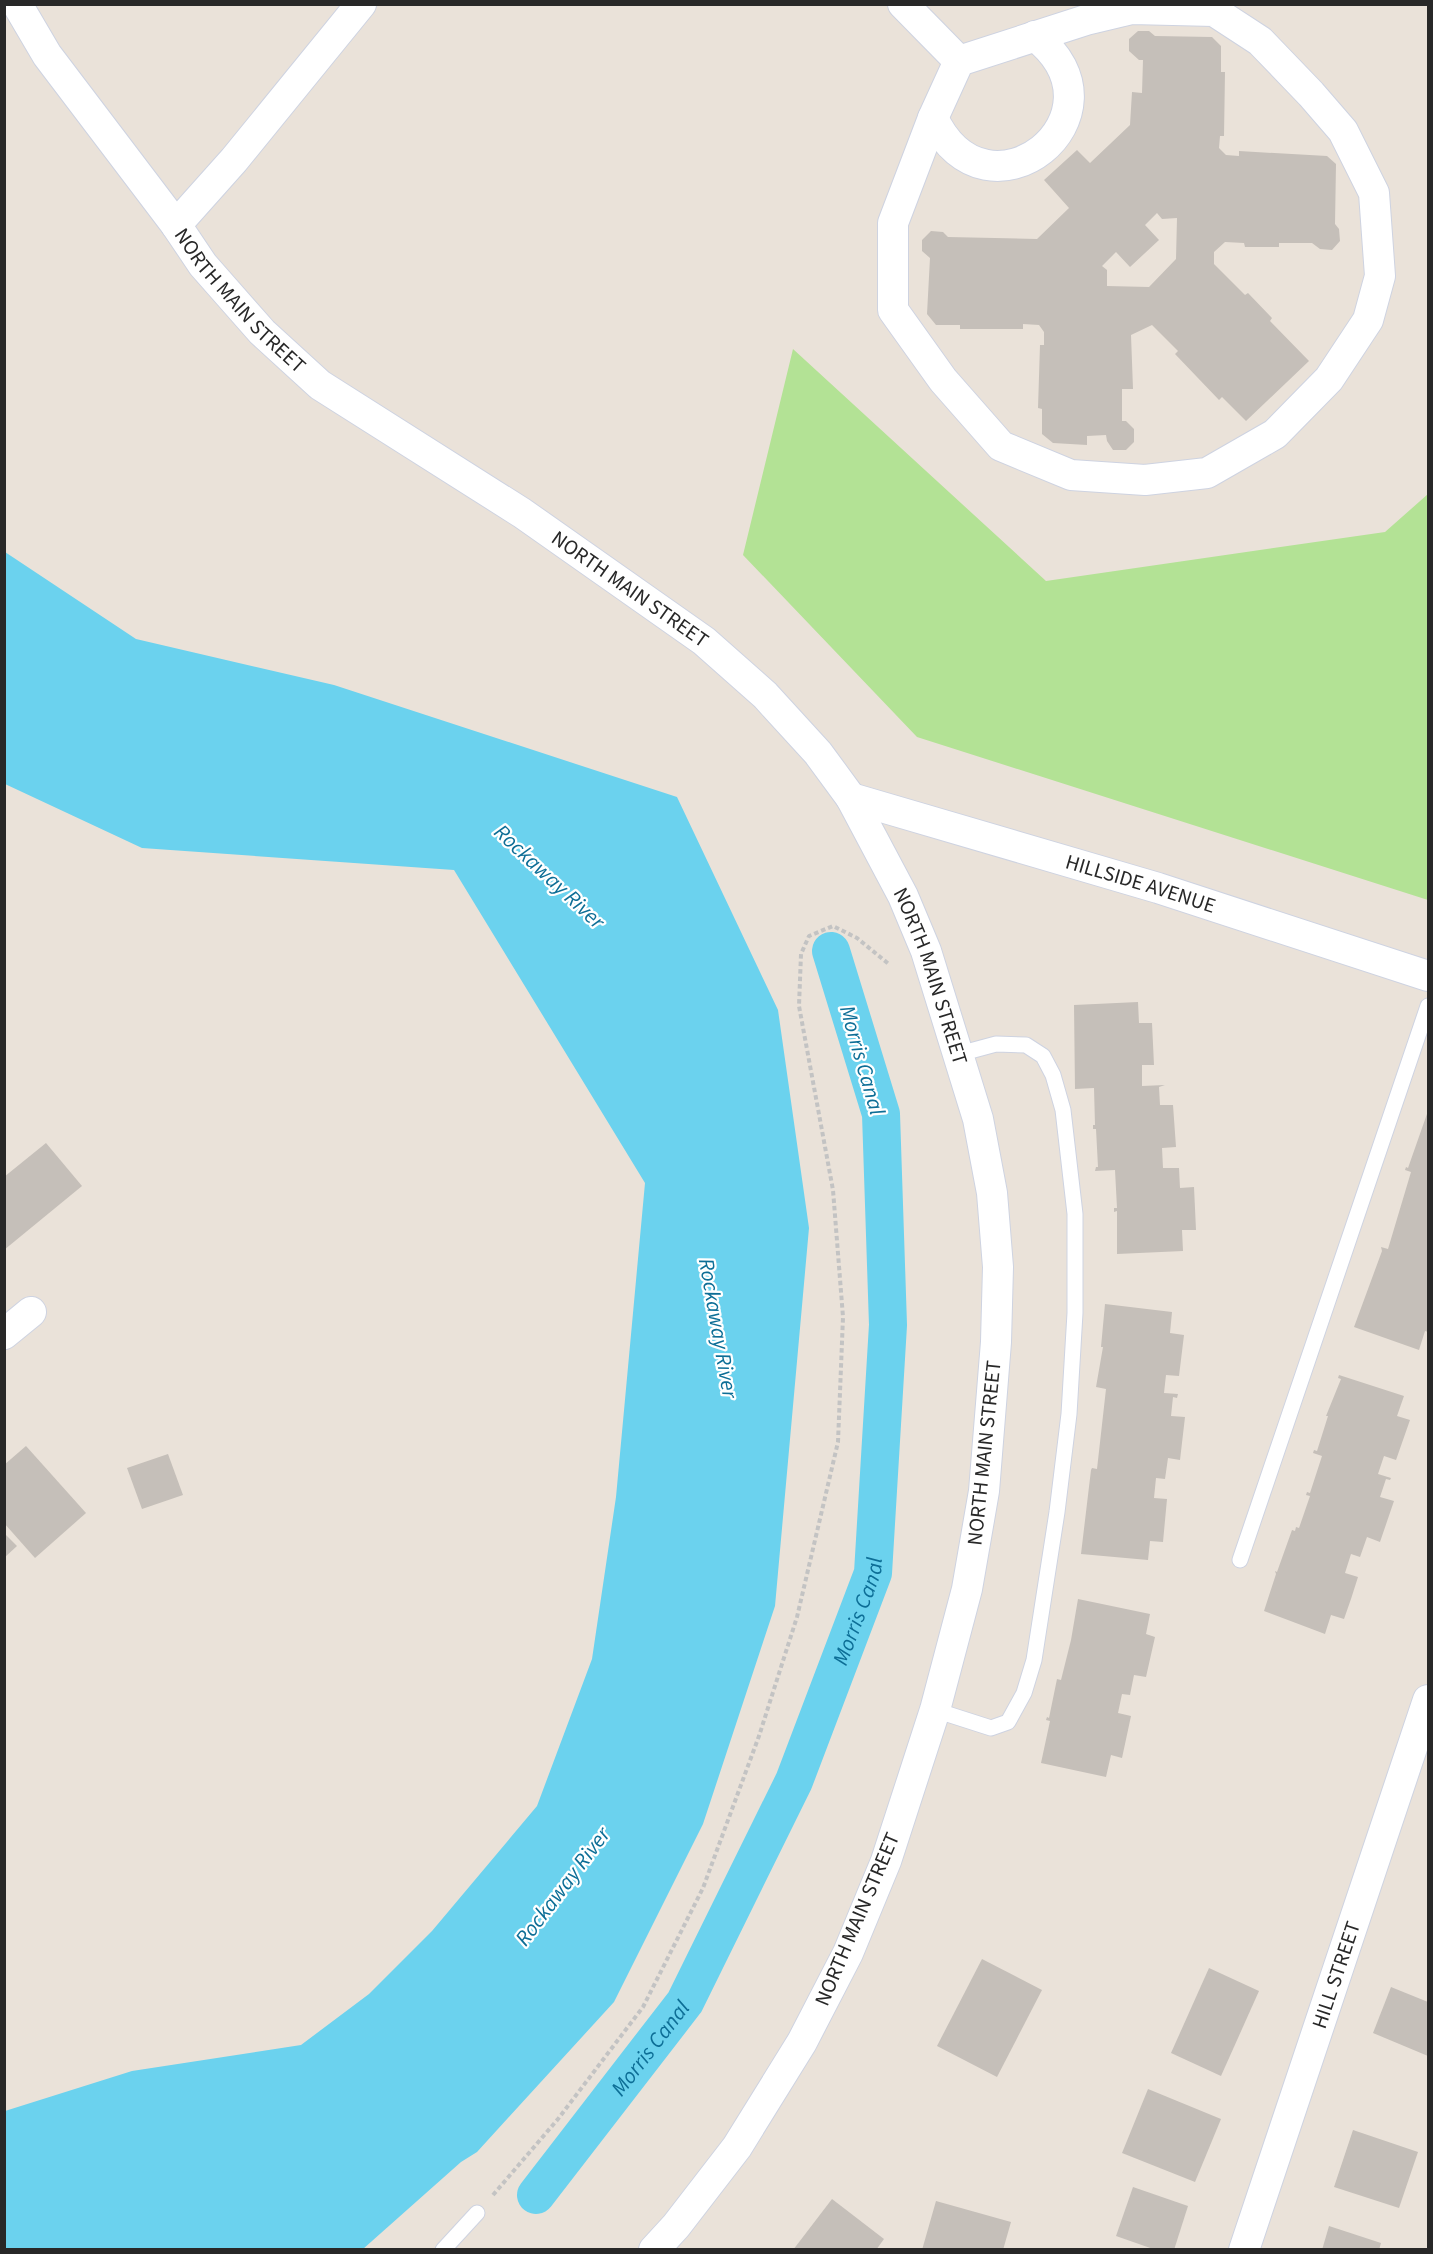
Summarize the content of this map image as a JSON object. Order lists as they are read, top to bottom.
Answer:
{
  "streets": {
    "street": ["NORTH MAIN STREET", "HILLSIDE AVENUE", "HILL STREET"]
  },
  "crossings": [
    ["NORTH MAIN STREET", "HILLSIDE AVENUE"]
  ],
  "water": ["Rockaway River", "Morris Canal"]
}
